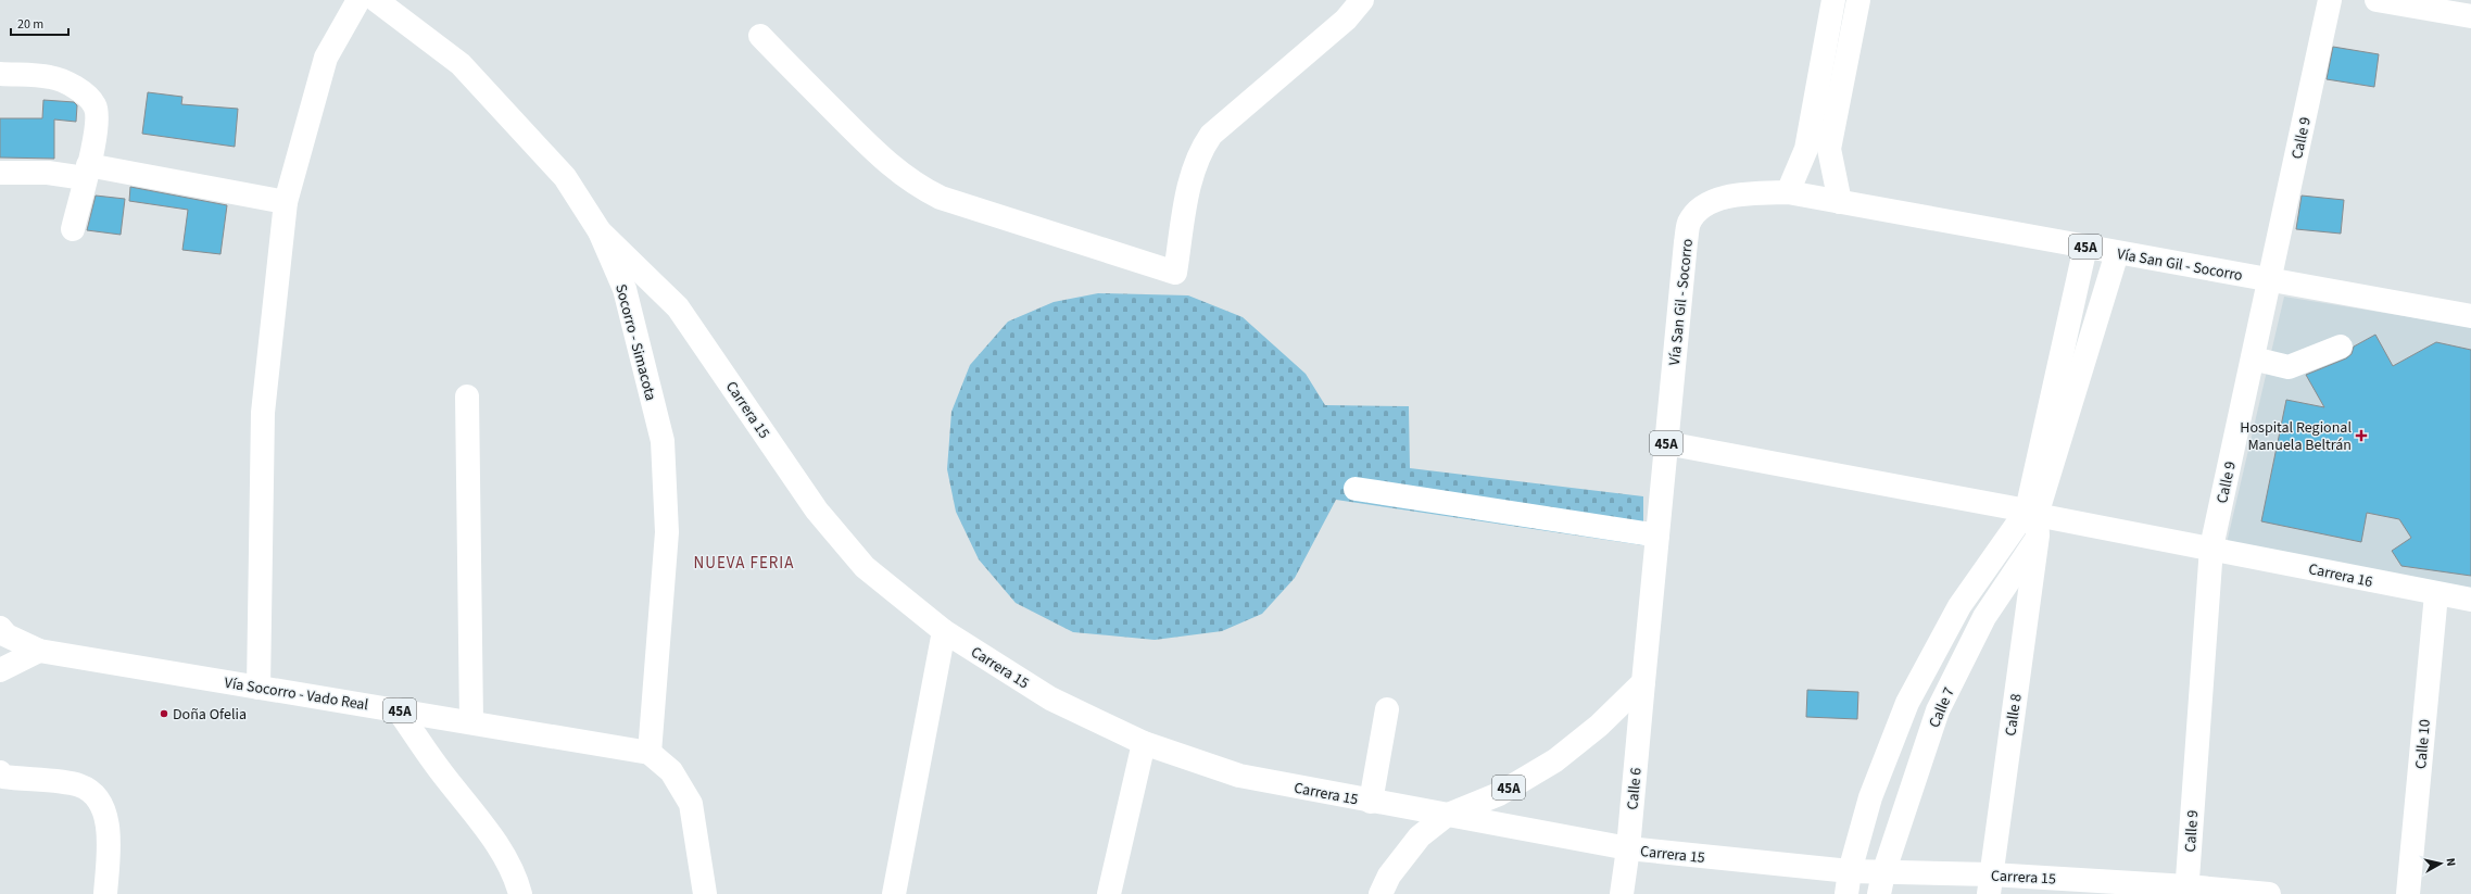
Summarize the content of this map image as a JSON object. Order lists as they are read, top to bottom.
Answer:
{
  "streets": {
    "main road": [
      "Calle 9",
      "45A",
      "Vía San Gil - Socorro",
      "Socorro - Simacota",
      "Carrera 15",
      "Carrera 16",
      "Vía Socorro - Vado Real",
      "Calle 7",
      "Calle 8",
      "Calle 10",
      "Calle 6"
    ]
  },
  "crossings": [
    ["Calle 9", "Vía San Gil - Socorro"],
    ["Calle 9", "Carrera 15"],
    ["Calle 9", "Carrera 16"],
    ["45A", "Vía San Gil - Socorro"],
    ["45A", "Carrera 15"],
    ["45A", "Calle 6"],
    ["Vía San Gil - Socorro", "Carrera 16"],
    ["Vía San Gil - Socorro", "Calle 6"],
    ["Socorro - Simacota", "Carrera 15"],
    ["Socorro - Simacota", "Vía Socorro - Vado Real"],
    ["Carrera 15", "Calle 7"],
    ["Carrera 15", "Calle 8"],
    ["Carrera 15", "Calle 6"],
    ["Carrera 16", "Calle 7"],
    ["Carrera 16", "Calle 8"],
    ["Carrera 16", "Calle 10"],
    ["Calle 7", "Calle 8"]
  ],
  "districts": ["NUEVA FERIA"],
  "places": {
    "health": ["Hospital Regional Manuela Beltrán"],
    "other": ["Doña Ofelia"]
  },
  "scale_bar": "20 m",
  "north": "right"
}
